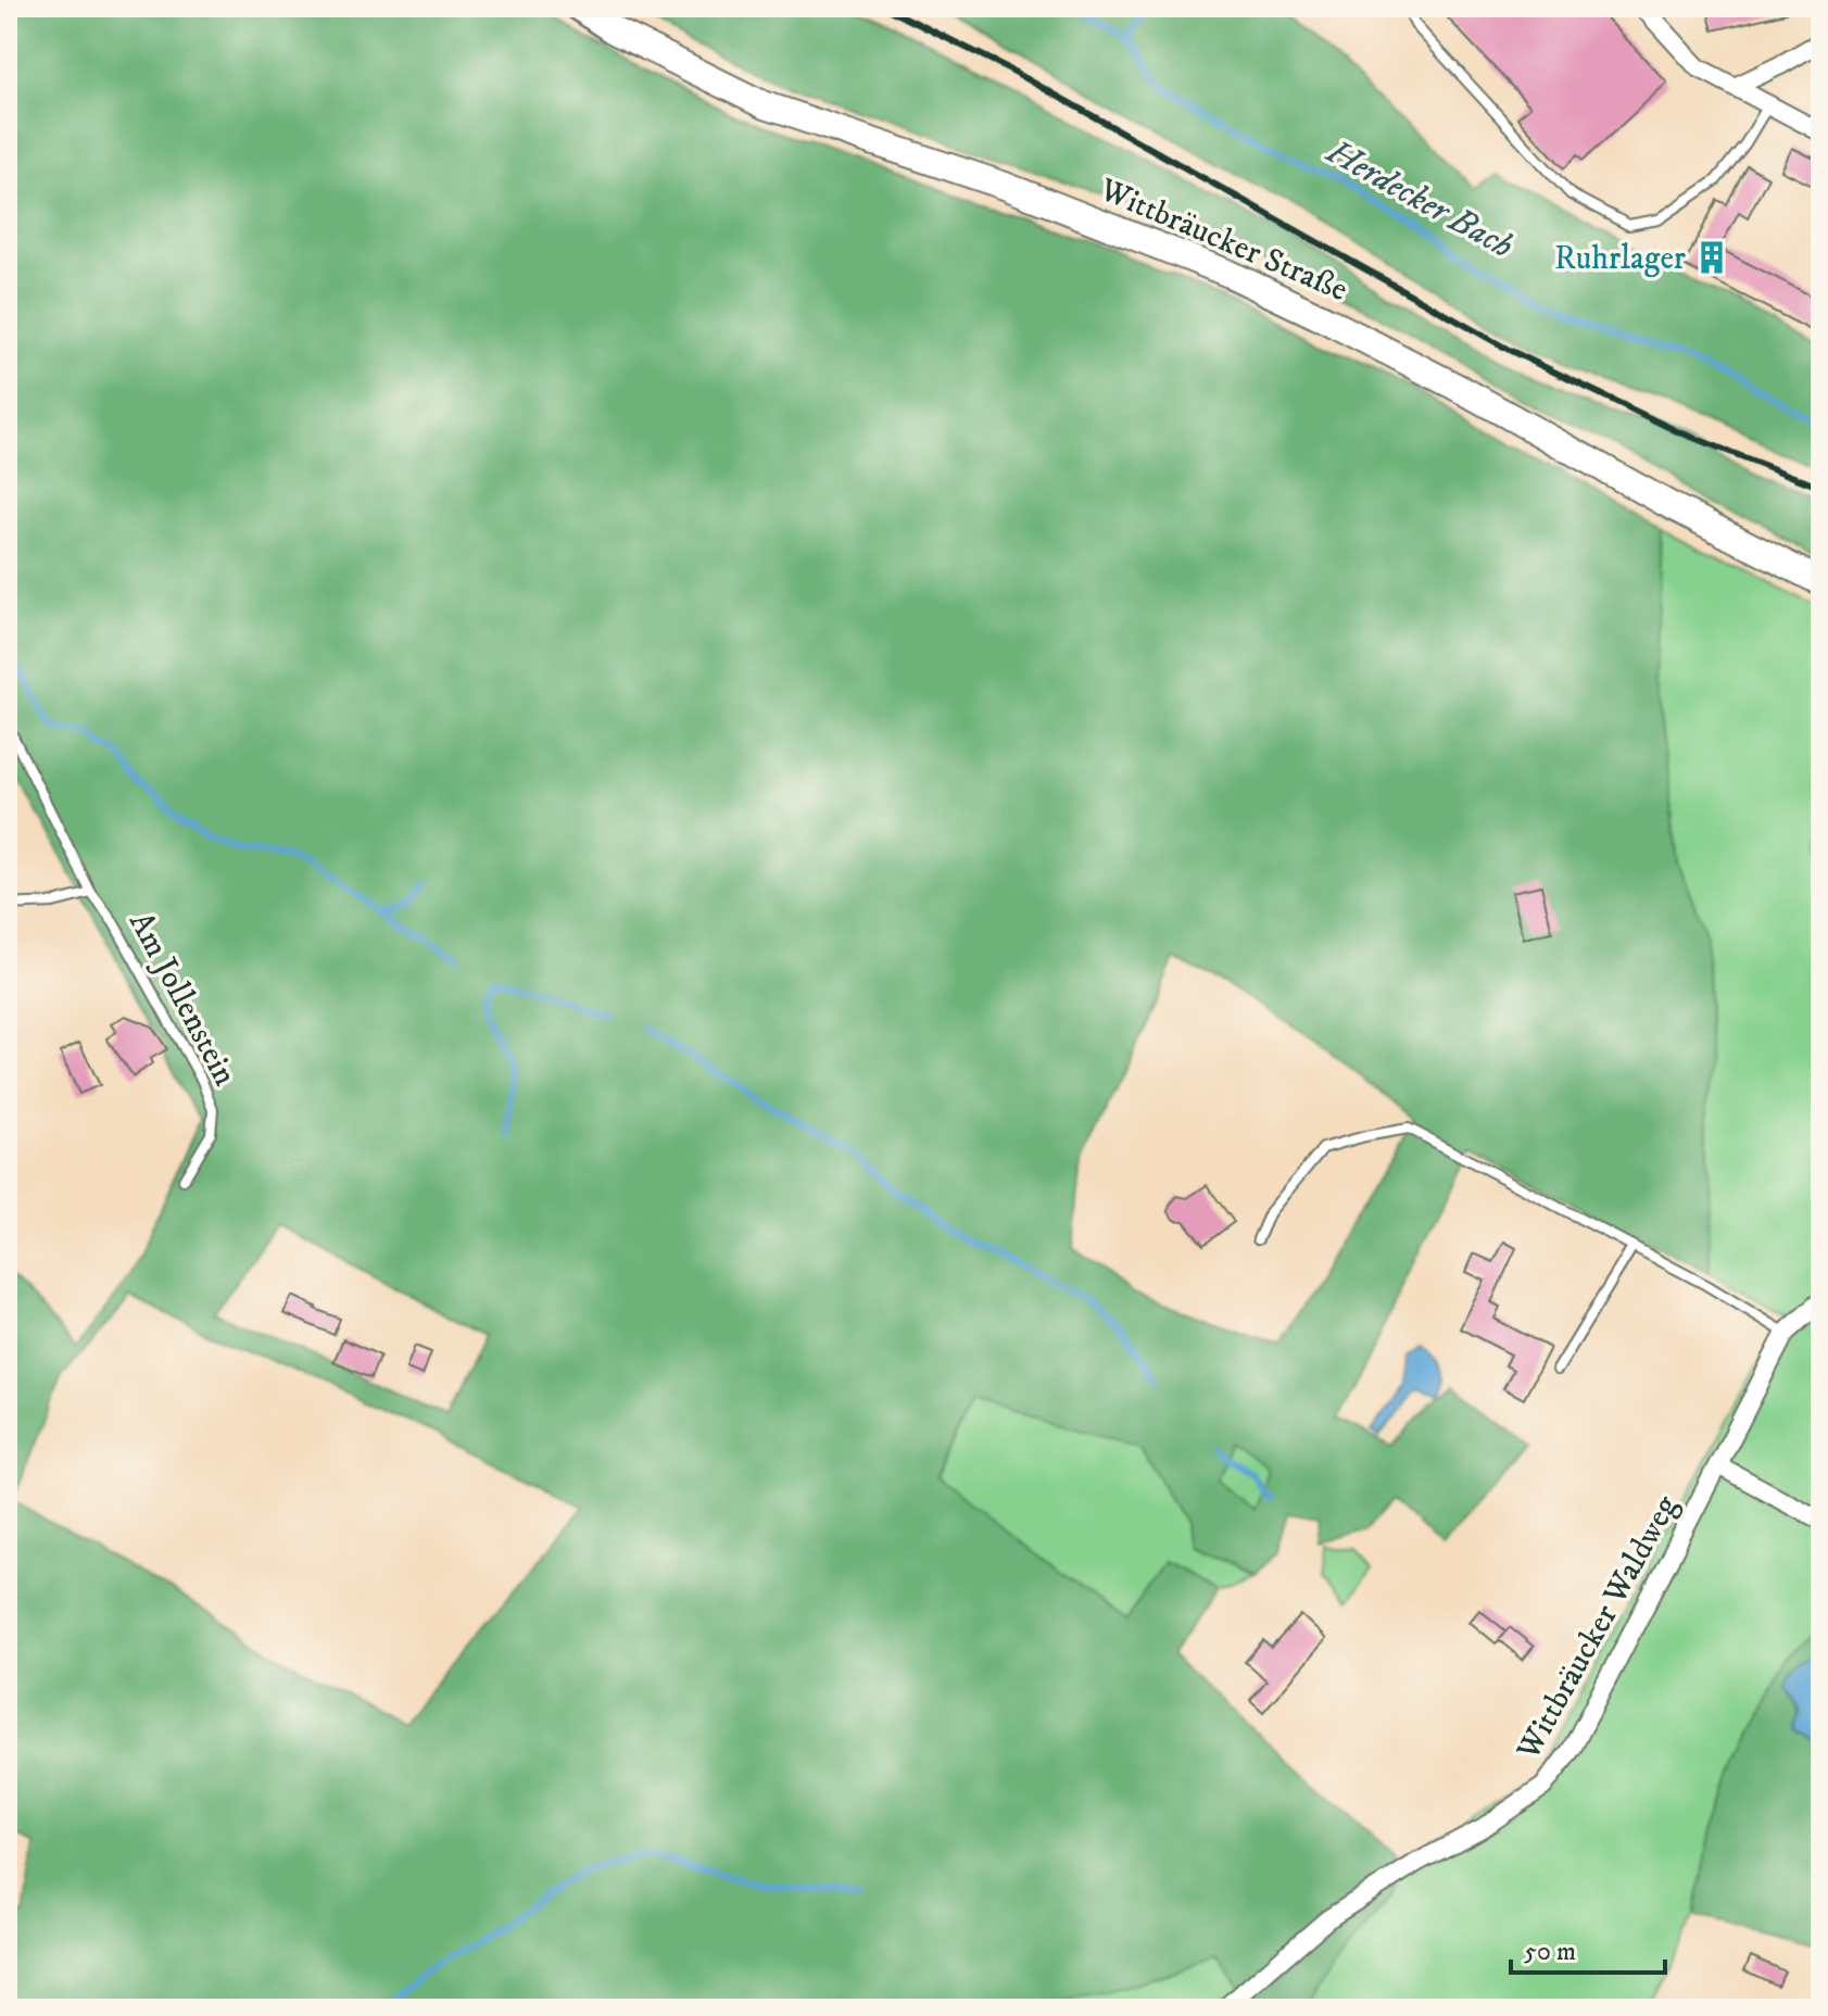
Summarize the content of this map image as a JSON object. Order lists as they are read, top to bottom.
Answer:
{
  "streets": {
    "main road": ["Wittbräucker Straße"],
    "street": ["Wittbräucker Waldweg"],
    "lane": ["Am Jollenstein"]
  },
  "water": ["Herdecker Bach"],
  "places": {
    "building": ["Ruhrlager"]
  },
  "scale_bar": "50 m"
}
